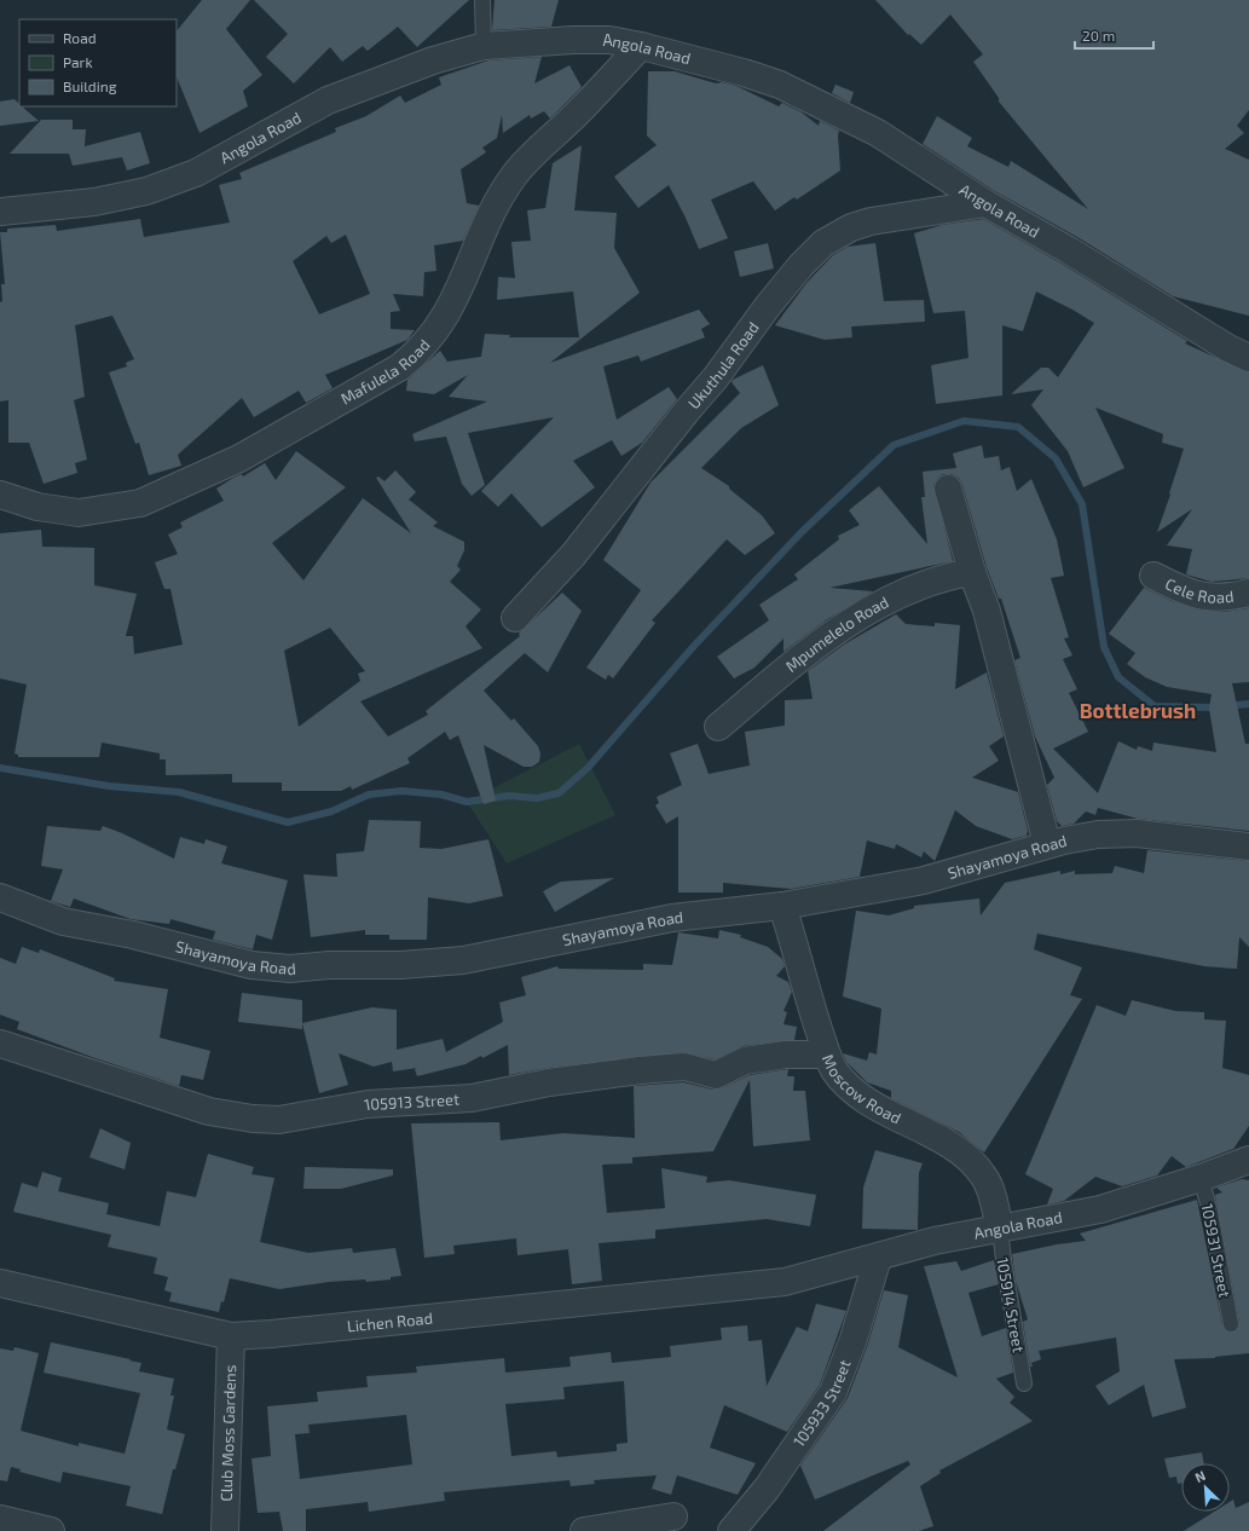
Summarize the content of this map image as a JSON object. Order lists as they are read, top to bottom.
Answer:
{
  "streets": {
    "street": [
      "Angola Road",
      "Ukuthula Road",
      "Mafulela Road",
      "Cele Road",
      "Mpumelelo Road",
      "Shayamoya Road",
      "Moscow Road",
      "105913 Street",
      "Lichen Road",
      "105933 Street",
      "Club Moss Gardens"
    ],
    "lane": ["105931 Street", "105914 Street"]
  },
  "crossings": [
    ["Angola Road", "Ukuthula Road"],
    ["Angola Road", "Mafulela Road"],
    ["Angola Road", "Moscow Road"],
    ["Angola Road", "105931 Street"],
    ["Angola Road", "105914 Street"],
    ["Angola Road", "Lichen Road"],
    ["Angola Road", "105933 Street"],
    ["Shayamoya Road", "Moscow Road"],
    ["Moscow Road", "105913 Street"],
    ["Moscow Road", "105914 Street"],
    ["Lichen Road", "Club Moss Gardens"]
  ],
  "districts": ["Bottlebrush"],
  "legend": ["Road", "Park", "Building"],
  "scale_bar": "20 m",
  "north": "top left"
}
